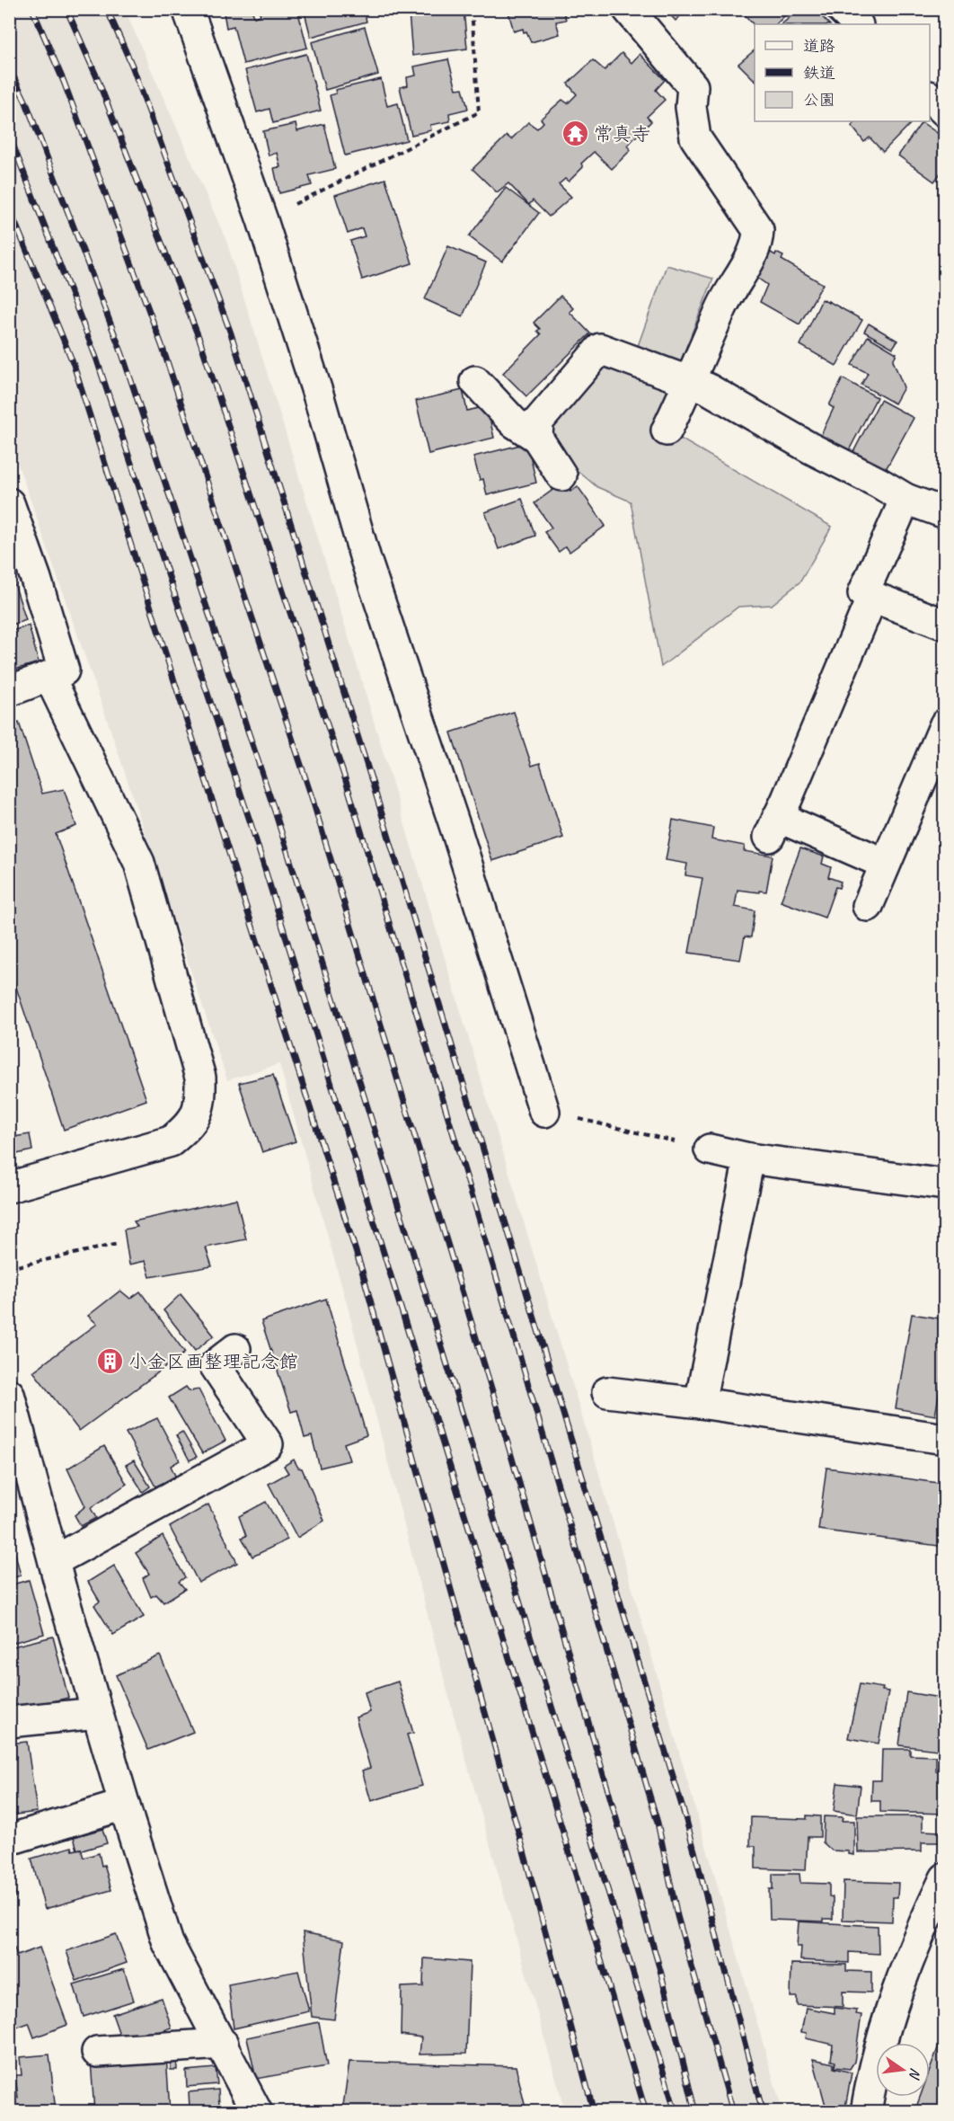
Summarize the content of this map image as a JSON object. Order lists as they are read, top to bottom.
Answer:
{
  "places": {
    "temple": ["常真寺"],
    "building": ["小金区画整理記念館"]
  },
  "legend": ["道路", "鉄道", "公園"],
  "north": "right"
}
